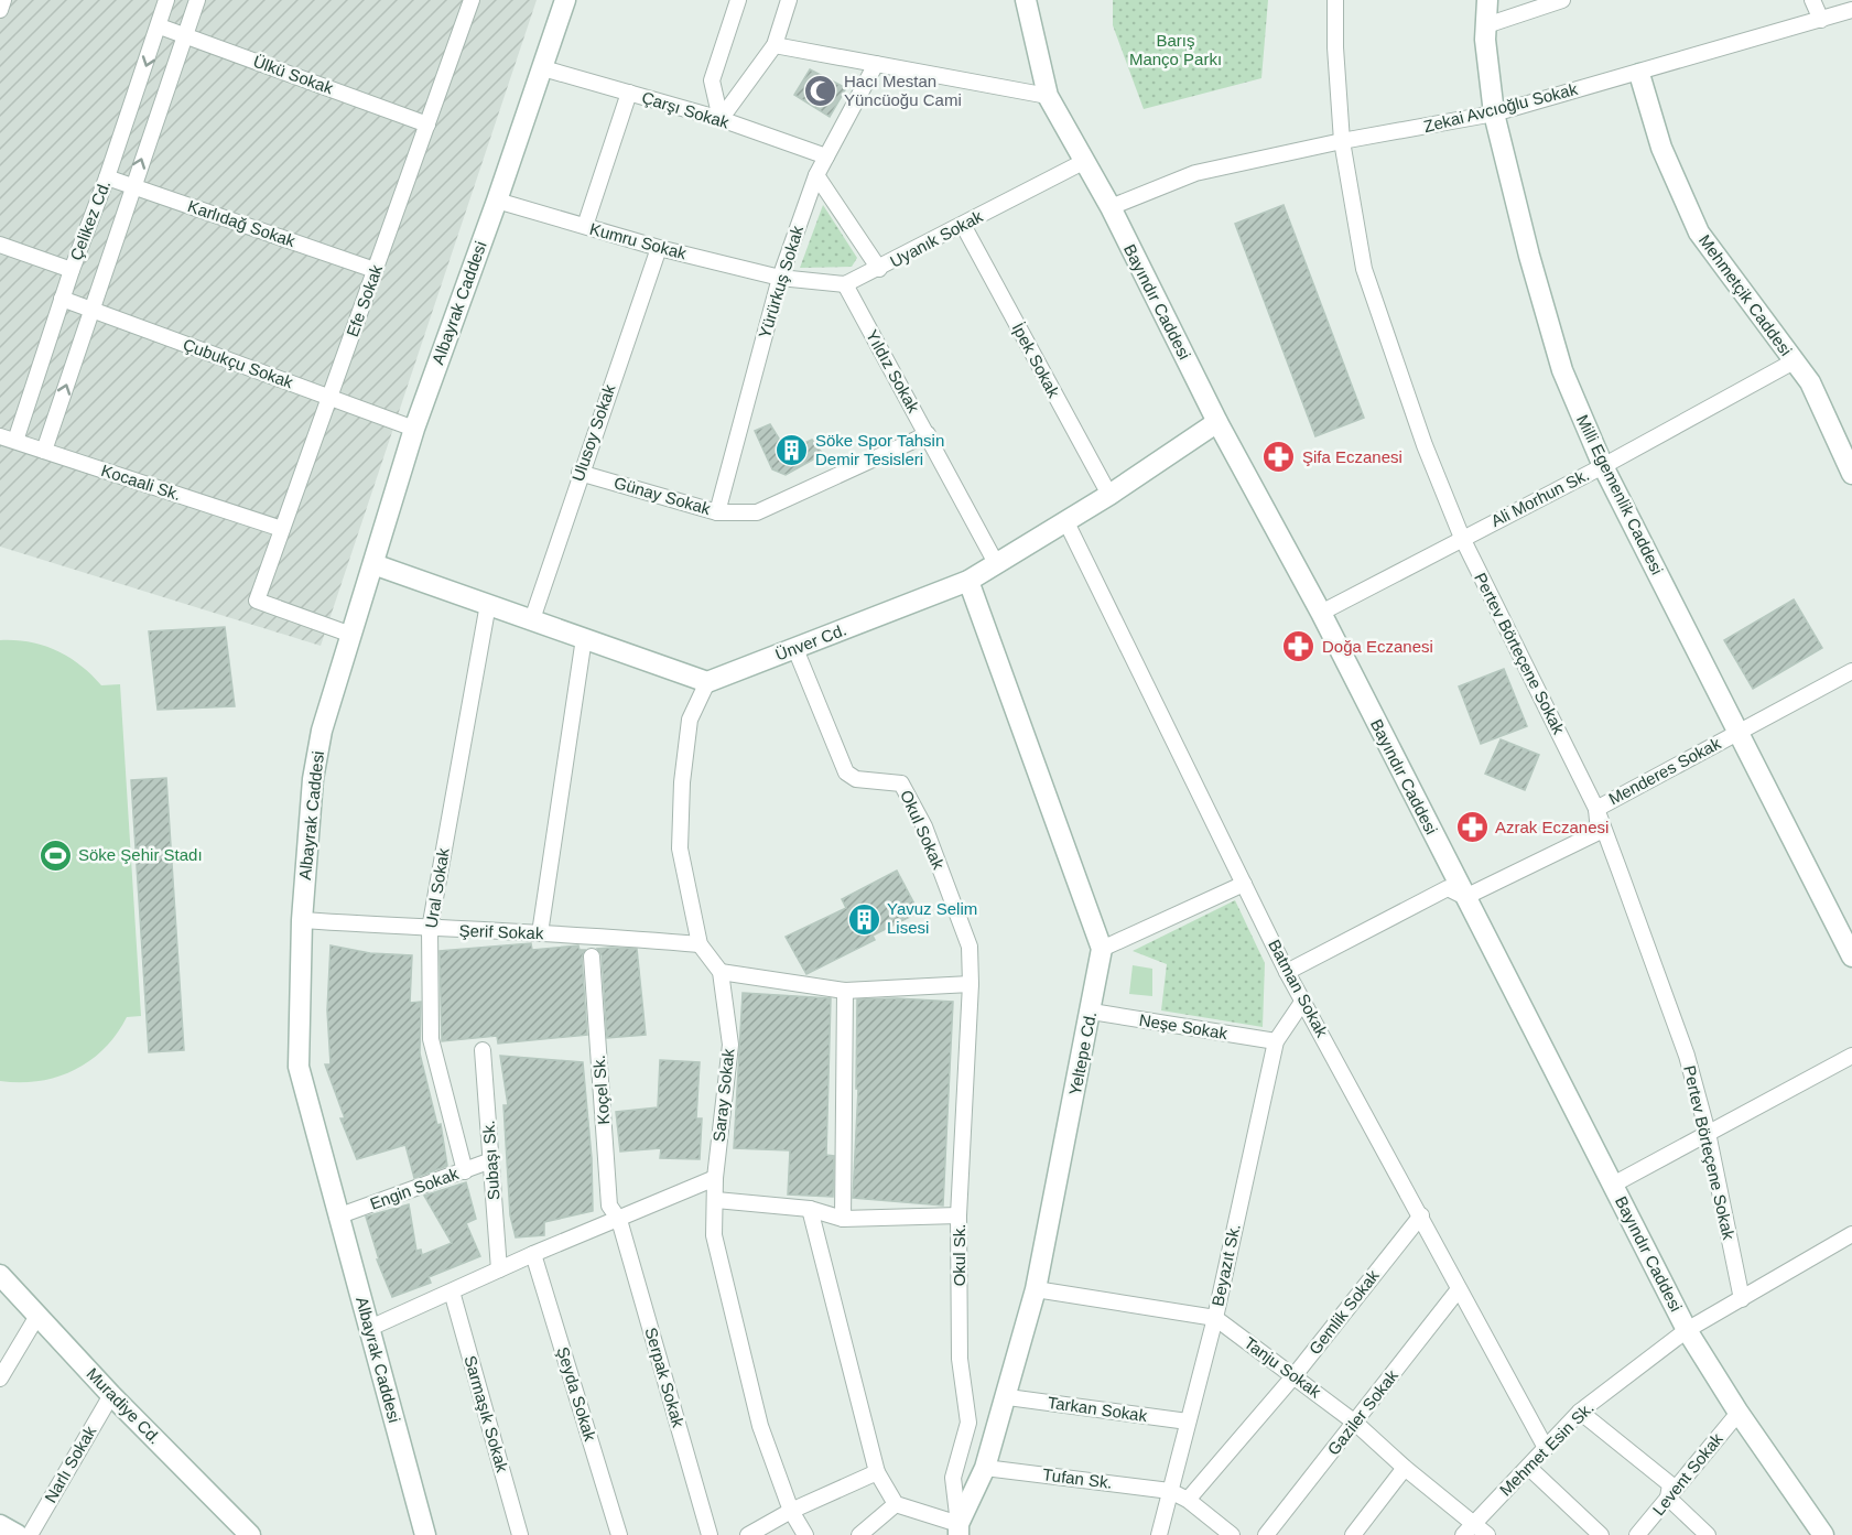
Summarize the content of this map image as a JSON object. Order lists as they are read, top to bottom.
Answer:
{
  "streets": {
    "street": [
      "Ülkü Sokak",
      "Zekai Avcıoğlu Sokak",
      "Çarşı Sokak",
      "Çelikez Cd.",
      "Karlıdağ Sokak",
      "Uyanık Sokak",
      "Kumru Sokak",
      "Yürürkuş Sokak",
      "Mehmetçik Caddesi",
      "Efe Sokak",
      "Bayındır Caddesi",
      "Albayrak Caddesi",
      "İpek Sokak",
      "Çubukçu Sokak",
      "Yıldız Sokak",
      "Ulusoy Sokak",
      "Kocaali Sk.",
      "Milli Egemenlik Caddesi",
      "Günay Sokak",
      "Ali Morhun Sk.",
      "Ünver Cd.",
      "Pertev Börteçene Sokak",
      "Menderes Sokak",
      "Okul Sokak",
      "Ural Sokak",
      "Şerif Sokak",
      "Batman Sokak",
      "Neşe Sokak",
      "Yeltepe Cd.",
      "Koçel Sk.",
      "Saray Sokak",
      "Subaşı Sk.",
      "Engin Sokak",
      "Okul Sk.",
      "Beyazıt Sk.",
      "Gemlik Sokak",
      "Tanju Sokak",
      "Serpak Sokak",
      "Şeyda Sokak",
      "Muradiye Cd.",
      "Tarkan Sokak",
      "Gaziler Sokak",
      "Sarmaşık Sokak",
      "Mehmet Esin Sk.",
      "Narlı Sokak",
      "Levent Sokak",
      "Tufan Sk."
    ]
  },
  "crossings": [
    ["Ülkü Sokak", "Çelikez Cd."],
    ["Ülkü Sokak", "Efe Sokak"],
    ["Zekai Avcıoğlu Sokak", "Mehmetçik Caddesi"],
    ["Zekai Avcıoğlu Sokak", "Bayındır Caddesi"],
    ["Zekai Avcıoğlu Sokak", "Milli Egemenlik Caddesi"],
    ["Zekai Avcıoğlu Sokak", "Pertev Börteçene Sokak"],
    ["Çarşı Sokak", "Yürürkuş Sokak"],
    ["Çarşı Sokak", "Albayrak Caddesi"],
    ["Çelikez Cd.", "Karlıdağ Sokak"],
    ["Çelikez Cd.", "Çubukçu Sokak"],
    ["Çelikez Cd.", "Kocaali Sk."],
    ["Karlıdağ Sokak", "Efe Sokak"],
    ["Uyanık Sokak", "Bayındır Caddesi"],
    ["Uyanık Sokak", "İpek Sokak"],
    ["Uyanık Sokak", "Yıldız Sokak"],
    ["Kumru Sokak", "Yürürkuş Sokak"],
    ["Kumru Sokak", "Albayrak Caddesi"],
    ["Kumru Sokak", "Ulusoy Sokak"],
    ["Yürürkuş Sokak", "Günay Sokak"],
    ["Mehmetçik Caddesi", "Ali Morhun Sk."],
    ["Efe Sokak", "Albayrak Caddesi"],
    ["Efe Sokak", "Çubukçu Sokak"],
    ["Efe Sokak", "Kocaali Sk."],
    ["Bayındır Caddesi", "Ali Morhun Sk."],
    ["Bayındır Caddesi", "Ünver Cd."],
    ["Bayındır Caddesi", "Menderes Sokak"],
    ["Bayındır Caddesi", "Mehmet Esin Sk."],
    ["Bayındır Caddesi", "Levent Sokak"],
    ["Albayrak Caddesi", "Çubukçu Sokak"],
    ["Albayrak Caddesi", "Şerif Sokak"],
    ["Albayrak Caddesi", "Engin Sokak"],
    ["İpek Sokak", "Ünver Cd."],
    ["Yıldız Sokak", "Günay Sokak"],
    ["Yıldız Sokak", "Ünver Cd."],
    ["Ulusoy Sokak", "Günay Sokak"],
    ["Milli Egemenlik Caddesi", "Ali Morhun Sk."],
    ["Milli Egemenlik Caddesi", "Menderes Sokak"],
    ["Ali Morhun Sk.", "Pertev Börteçene Sokak"],
    ["Ünver Cd.", "Okul Sokak"],
    ["Ünver Cd.", "Batman Sokak"],
    ["Ünver Cd.", "Yeltepe Cd."],
    ["Ünver Cd.", "Saray Sokak"],
    ["Pertev Börteçene Sokak", "Menderes Sokak"],
    ["Pertev Börteçene Sokak", "Mehmet Esin Sk."],
    ["Okul Sokak", "Okul Sk."],
    ["Ural Sokak", "Şerif Sokak"],
    ["Ural Sokak", "Engin Sokak"],
    ["Şerif Sokak", "Saray Sokak"],
    ["Batman Sokak", "Beyazıt Sk."],
    ["Batman Sokak", "Gemlik Sokak"],
    ["Batman Sokak", "Gaziler Sokak"],
    ["Batman Sokak", "Mehmet Esin Sk."],
    ["Neşe Sokak", "Yeltepe Cd."],
    ["Neşe Sokak", "Beyazıt Sk."],
    ["Yeltepe Cd.", "Okul Sk."],
    ["Yeltepe Cd.", "Tanju Sokak"],
    ["Yeltepe Cd.", "Tarkan Sokak"],
    ["Yeltepe Cd.", "Tufan Sk."],
    ["Koçel Sk.", "Serpak Sokak"],
    ["Subaşı Sk.", "Engin Sokak"],
    ["Beyazıt Sk.", "Tanju Sokak"],
    ["Beyazıt Sk.", "Tarkan Sokak"],
    ["Beyazıt Sk.", "Tufan Sk."],
    ["Gemlik Sokak", "Tanju Sokak"],
    ["Gemlik Sokak", "Tufan Sk."],
    ["Tanju Sokak", "Gaziler Sokak"],
    ["Tanju Sokak", "Mehmet Esin Sk."],
    ["Muradiye Cd.", "Narlı Sokak"]
  ],
  "parks": ["Barış Manço Parkı"],
  "places": {
    "mosque": ["Hacı Mestan Yüncüoğu Cami"],
    "building": ["Söke Spor Tahsin Demir Tesisleri", "Yavuz Selim Lisesi"],
    "pharmacy": ["Şifa Eczanesi", "Doğa Eczanesi", "Azrak Eczanesi"],
    "sports": ["Söke Şehir Stadı"]
  }
}
